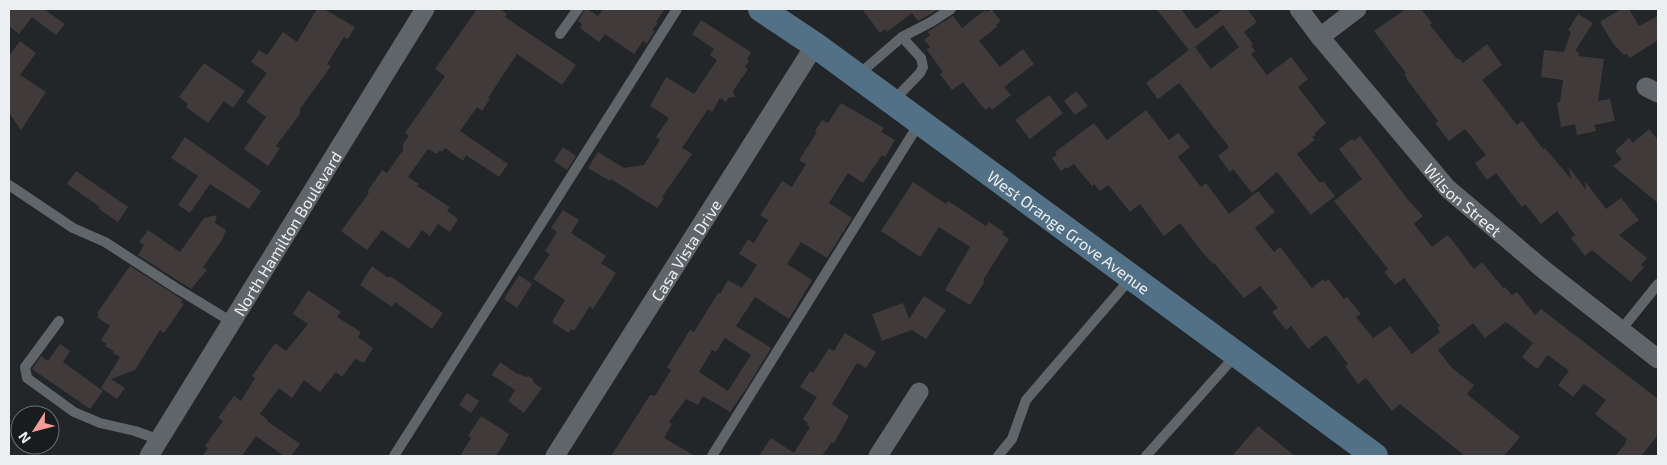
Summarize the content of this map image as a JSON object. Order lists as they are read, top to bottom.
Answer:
{
  "streets": {
    "street": [
      "Wilson Street",
      "West Orange Grove Avenue",
      "North Hamilton Boulevard",
      "Casa Vista Drive"
    ]
  },
  "crossings": [
    ["West Orange Grove Avenue", "Casa Vista Drive"]
  ],
  "north": "bottom left"
}
